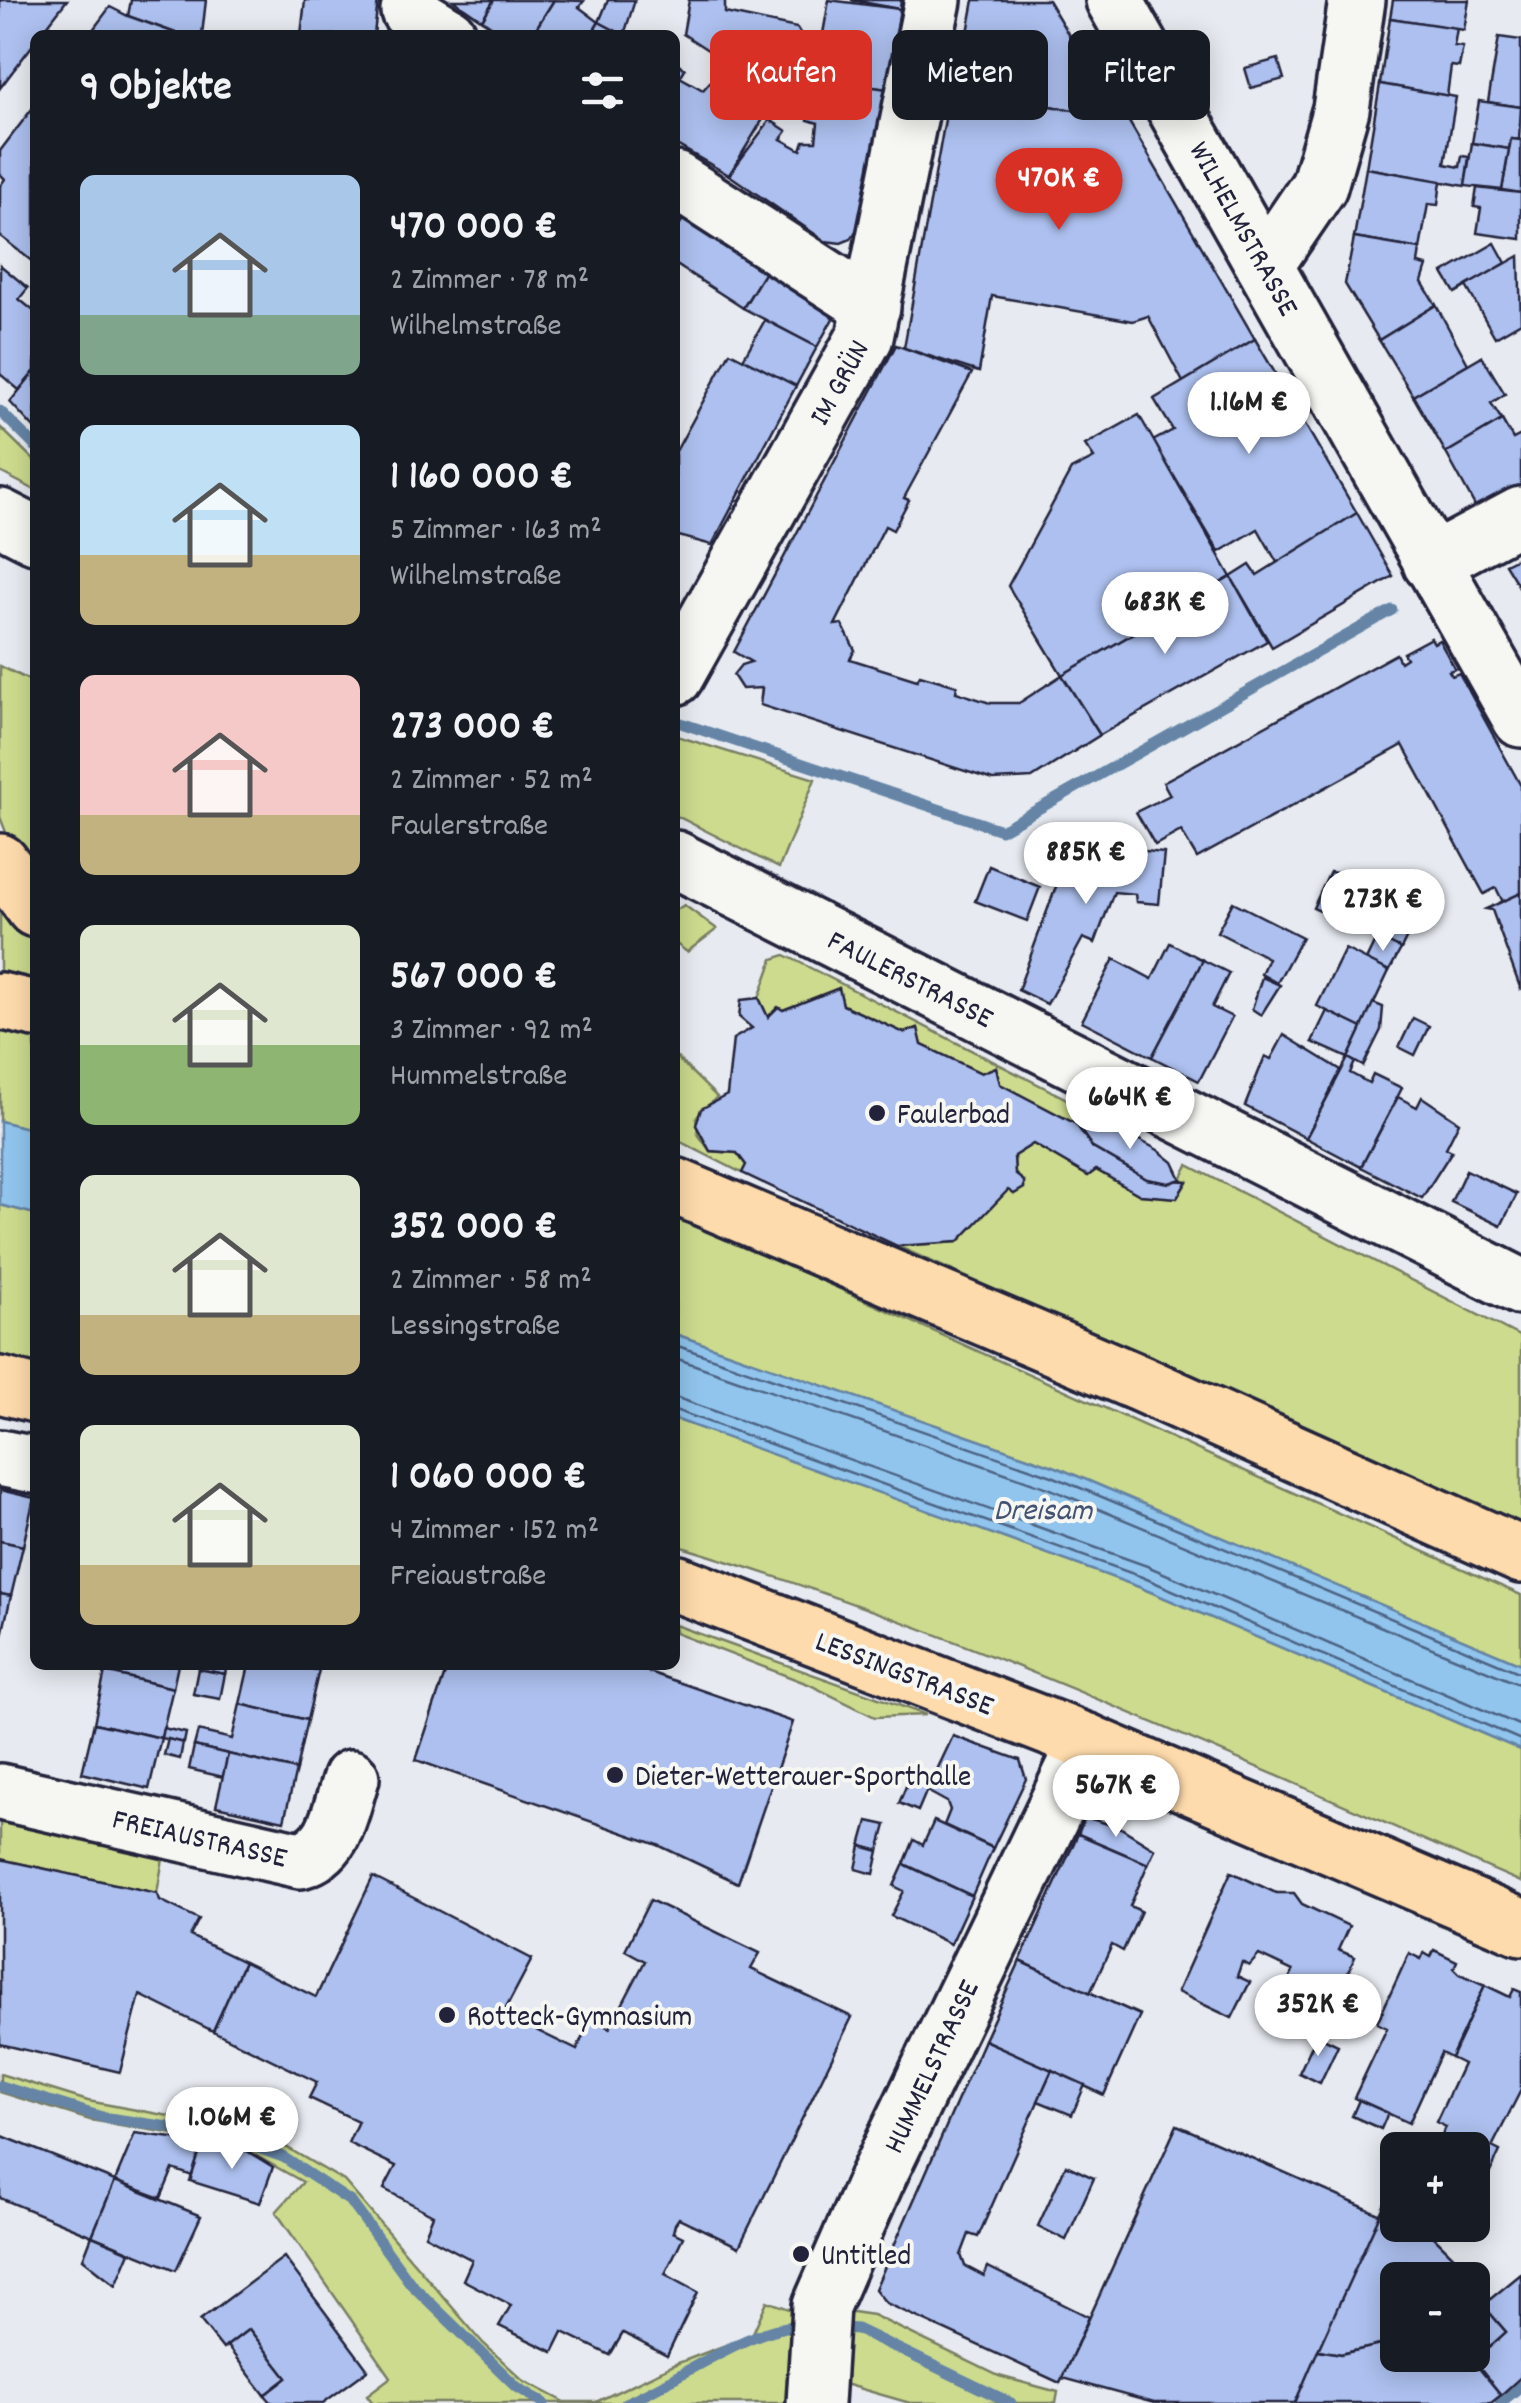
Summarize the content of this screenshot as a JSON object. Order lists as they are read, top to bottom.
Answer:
{
  "streets": {
    "main road": ["LESSINGSTRASSE"],
    "street": [
      "WILHELMSTRASSE",
      "IM GRÜN",
      "FAULERSTRASSE",
      "FREIAUSTRASSE",
      "HUMMELSTRASSE"
    ]
  },
  "crossings": [
    ["LESSINGSTRASSE", "HUMMELSTRASSE"]
  ],
  "water": ["Dreisam"],
  "places": [
    "Faulerbad",
    "Dieter-Wetterauer-Sporthalle",
    "Rotteck-Gymnasium",
    "Untitled"
  ],
  "page": {
    "chip": ["Kaufen", "Mieten", "Filter"],
    "heading": "9 Objekte",
    "price": [
      "470K €",
      "1.16M €",
      "683K €",
      "885K €",
      "273K €",
      "664K €",
      "567K €",
      "352K €",
      "1.06M €"
    ],
    "list": [
      {
        "name": "470 000 €",
        "note": "2 Zimmer · 78 m² · Wilhelmstraße"
      },
      {
        "name": "1 160 000 €",
        "note": "5 Zimmer · 163 m² · Wilhelmstraße"
      },
      {
        "name": "273 000 €",
        "note": "2 Zimmer · 52 m² · Faulerstraße"
      },
      {
        "name": "567 000 €",
        "note": "3 Zimmer · 92 m² · Hummelstraße"
      },
      {
        "name": "352 000 €",
        "note": "2 Zimmer · 58 m² · Lessingstraße"
      },
      {
        "name": "1 060 000 €",
        "note": "4 Zimmer · 152 m² · Freiaustraße"
      }
    ],
    "map_buttons": ["+", "−"]
  }
}
